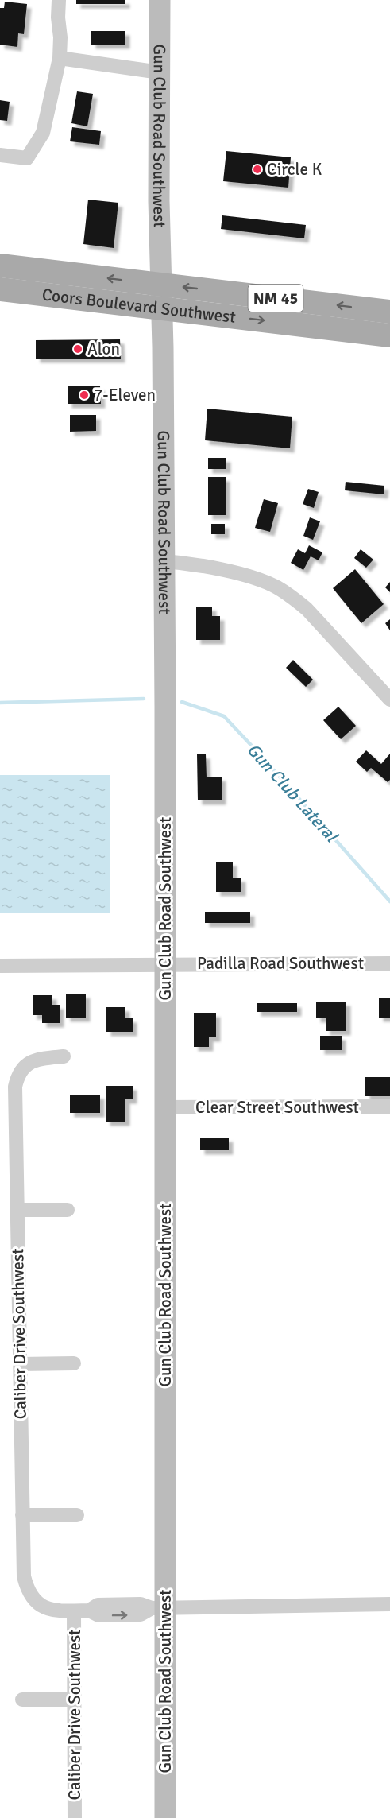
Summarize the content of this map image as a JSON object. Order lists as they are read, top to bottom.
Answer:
{
  "streets": {
    "main road": ["NM 45", "Coors Boulevard Southwest"],
    "street": [
      "Gun Club Road Southwest",
      "Padilla Road Southwest",
      "Clear Street Southwest",
      "Caliber Drive Southwest"
    ]
  },
  "crossings": [
    ["Gun Club Road Southwest", "Coors Boulevard Southwest"],
    ["Gun Club Road Southwest", "Padilla Road Southwest"],
    ["Gun Club Road Southwest", "Clear Street Southwest"],
    ["Gun Club Road Southwest", "Caliber Drive Southwest"]
  ],
  "water": ["Gun Club Lateral"],
  "places": ["Circle K", "Alon", "7-Eleven"]
}
